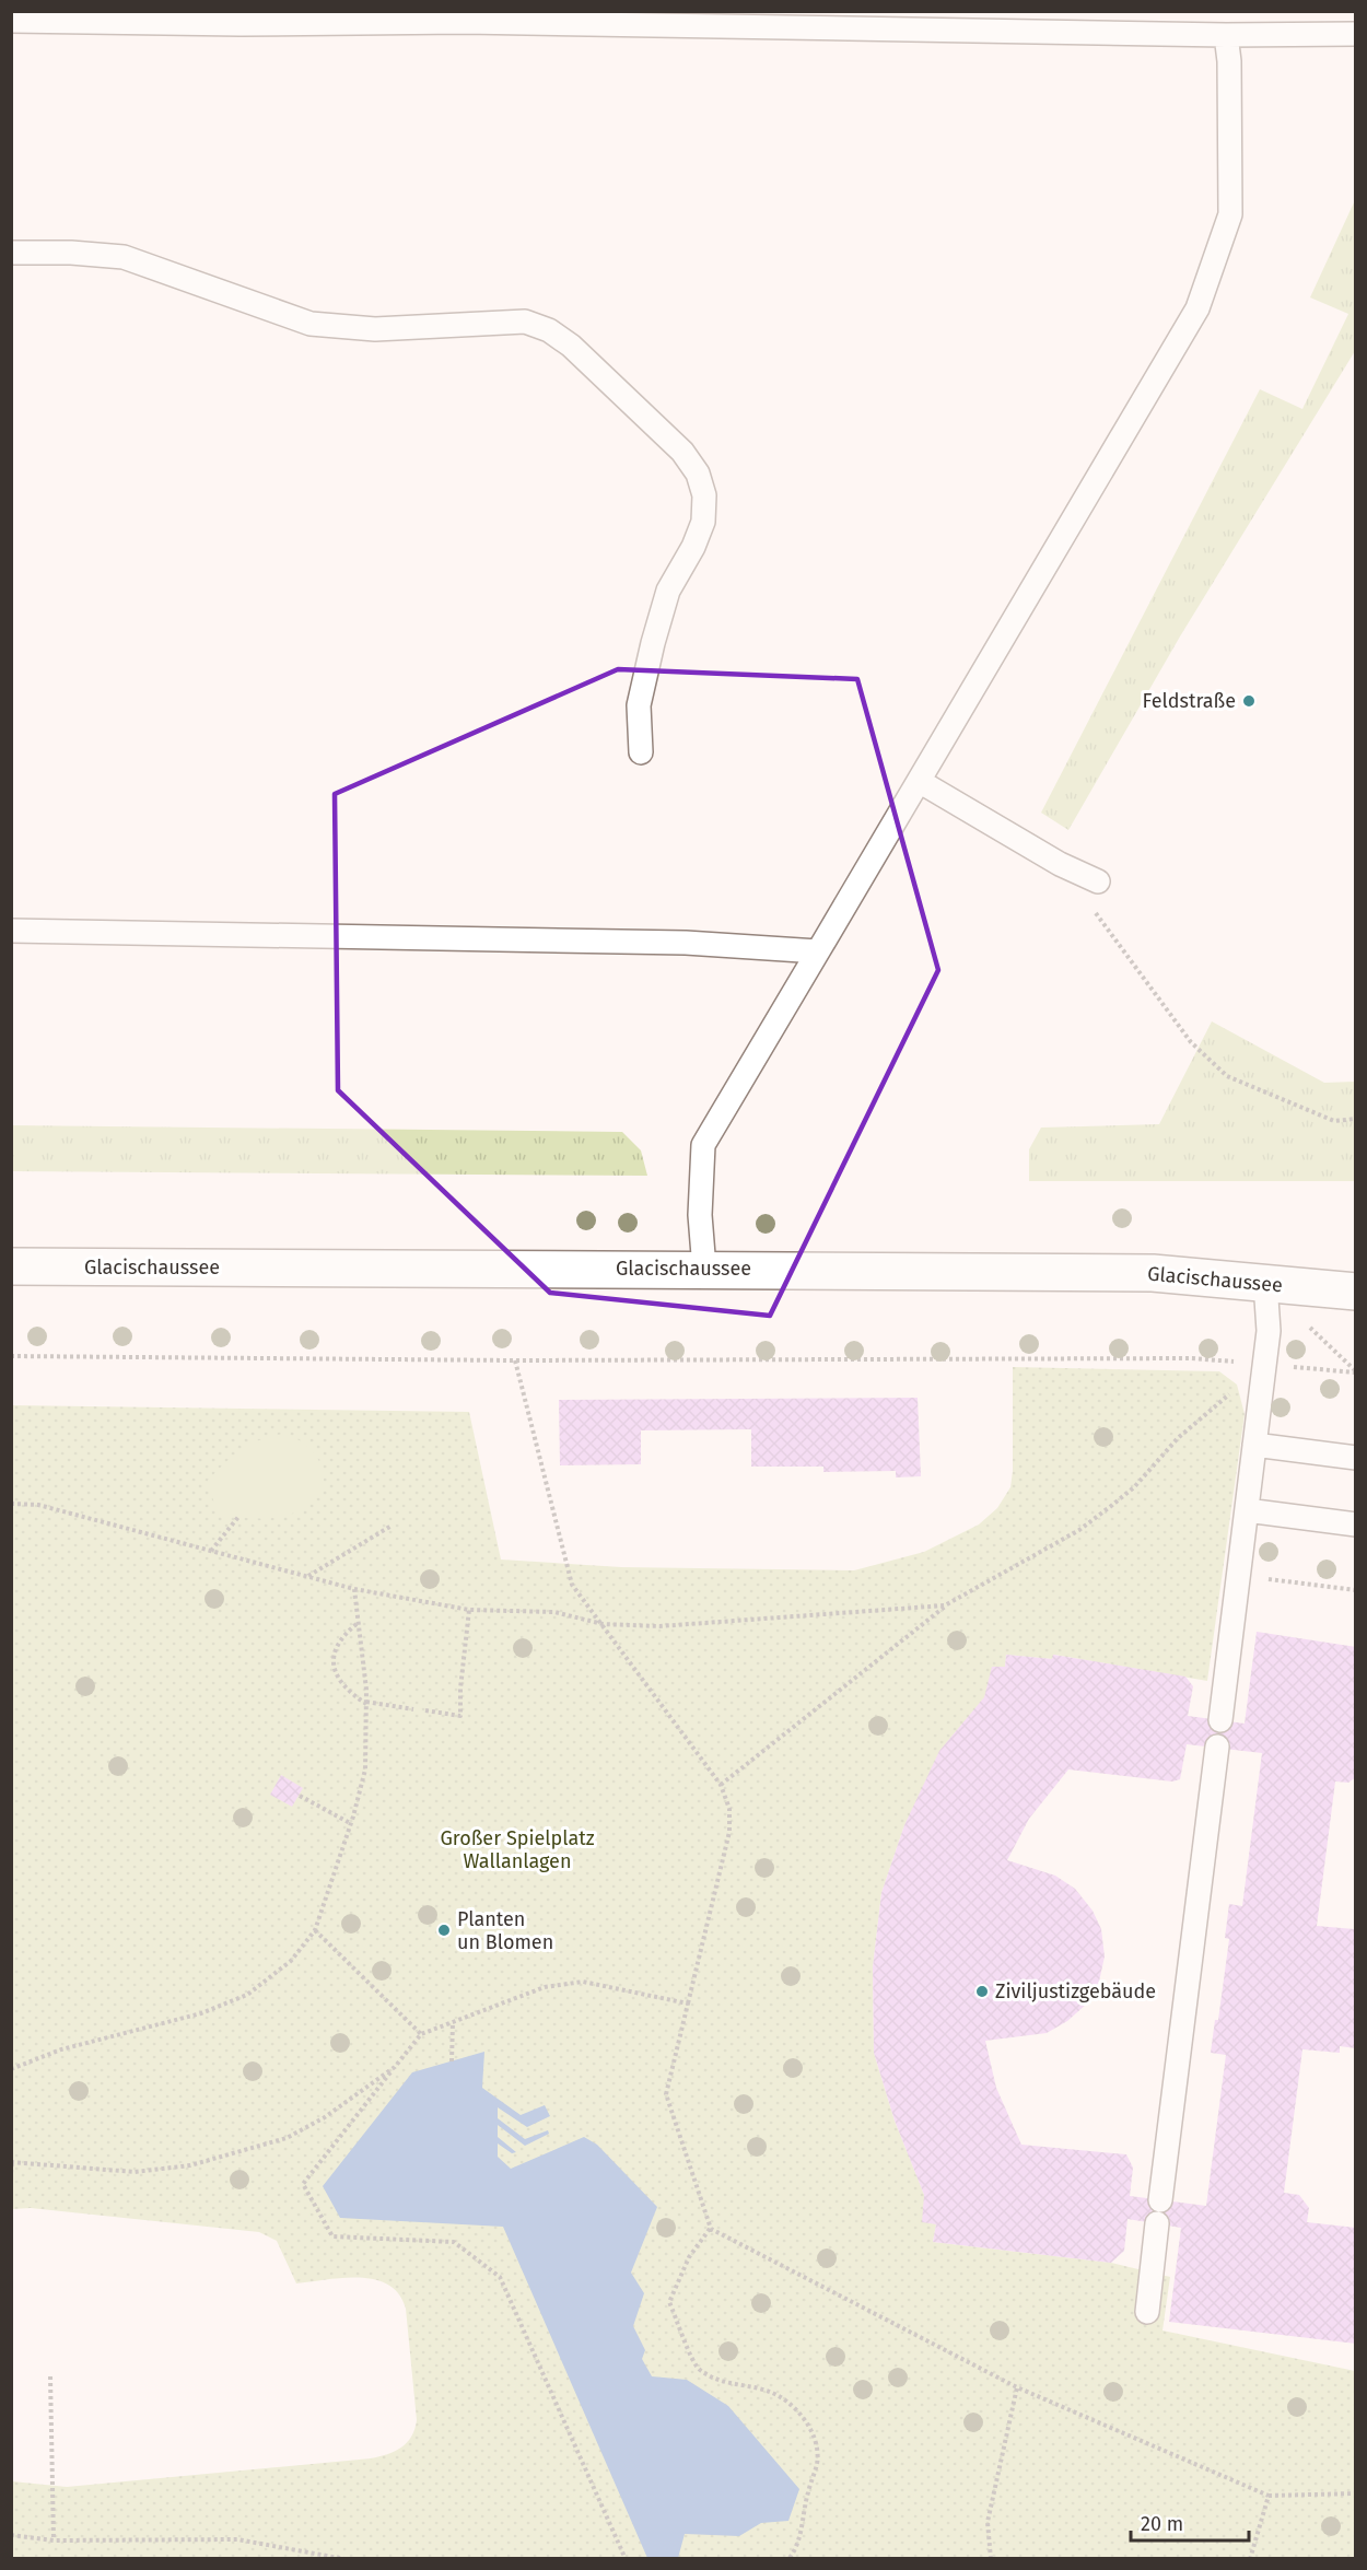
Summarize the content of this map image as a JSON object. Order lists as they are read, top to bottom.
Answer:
{
  "streets": {
    "street": ["Glacischaussee"]
  },
  "parks": ["Großer Spielplatz Wallanlagen"],
  "places": ["Feldstraße", "Planten un Blomen", "Ziviljustizgebäude"],
  "scale_bar": "20 m"
}
